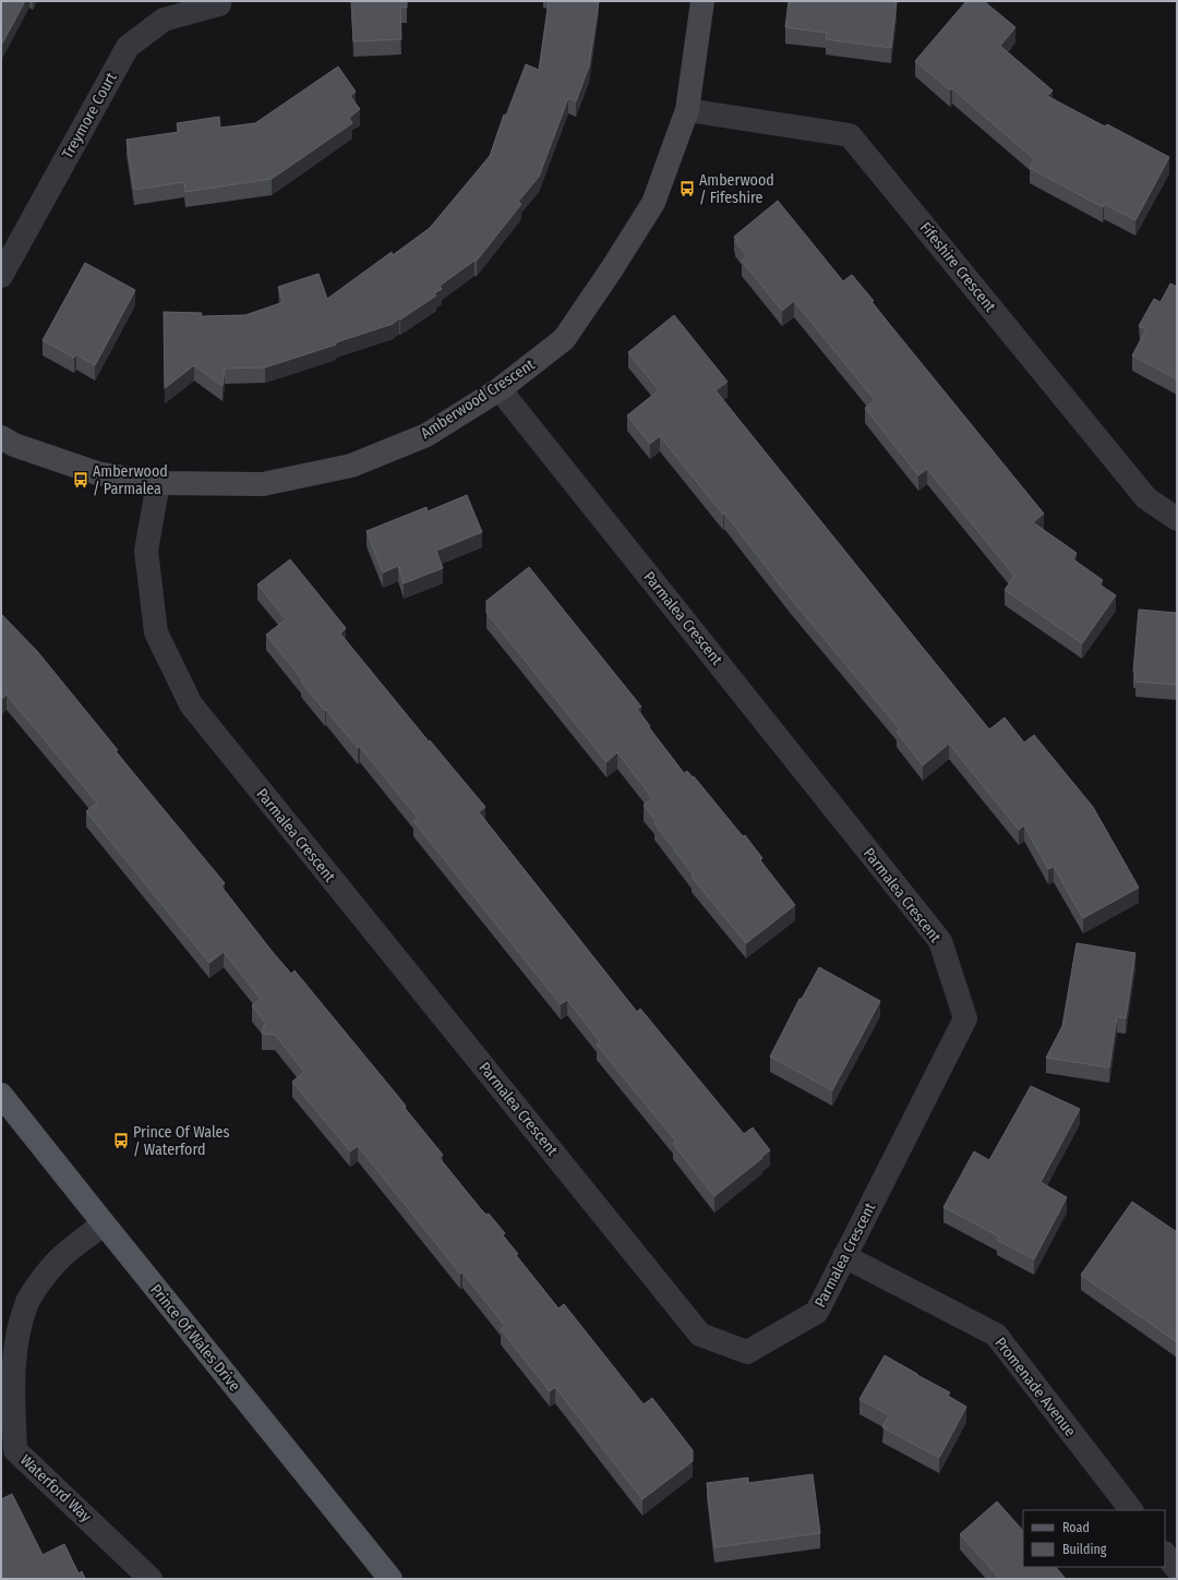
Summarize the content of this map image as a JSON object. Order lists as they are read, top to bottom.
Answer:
{
  "streets": {
    "main road": ["Prince Of Wales Drive"],
    "street": [
      "Treymore Court",
      "Fifeshire Crescent",
      "Amberwood Crescent",
      "Parmalea Crescent",
      "Promenade Avenue",
      "Waterford Way"
    ]
  },
  "crossings": [
    ["Fifeshire Crescent", "Amberwood Crescent"],
    ["Amberwood Crescent", "Parmalea Crescent"],
    ["Parmalea Crescent", "Promenade Avenue"],
    ["Prince Of Wales Drive", "Waterford Way"]
  ],
  "places": {
    "bus stop": ["Amberwood / Fifeshire", "Amberwood / Parmalea", "Prince Of Wales / Waterford"]
  },
  "legend": ["Road", "Building"]
}
